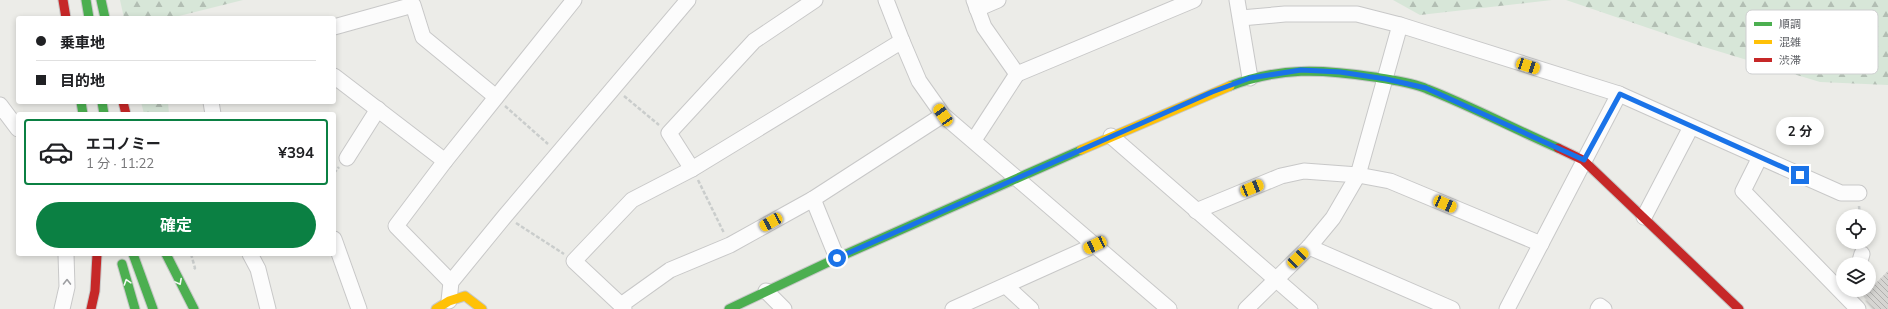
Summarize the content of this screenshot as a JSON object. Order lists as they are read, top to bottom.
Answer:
{
  "legend": ["順調", "混雑", "渋滞"],
  "page": {
    "banner": ["乗車地", "目的地"],
    "bubble": "2 分",
    "list": [
      {
        "name": "エコノミー",
        "note": "1 分 · 11:22",
        "value": "¥394"
      }
    ],
    "buttons": "確定"
  }
}
